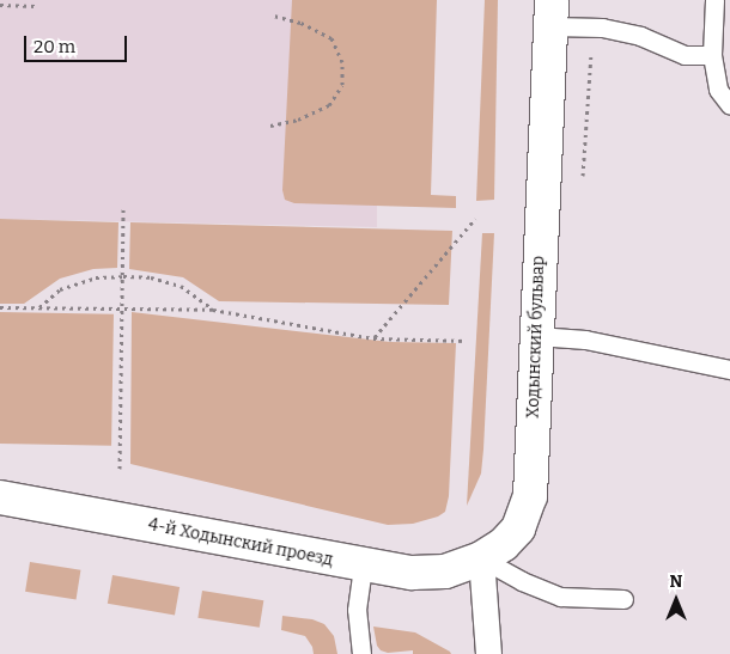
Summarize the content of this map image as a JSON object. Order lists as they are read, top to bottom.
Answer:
{
  "streets": {
    "street": ["Ходынский бульвар", "4-й Ходынский проезд"]
  },
  "crossings": [
    ["Ходынский бульвар", "4-й Ходынский проезд"]
  ],
  "scale_bar": "20 m",
  "north": "top"
}
